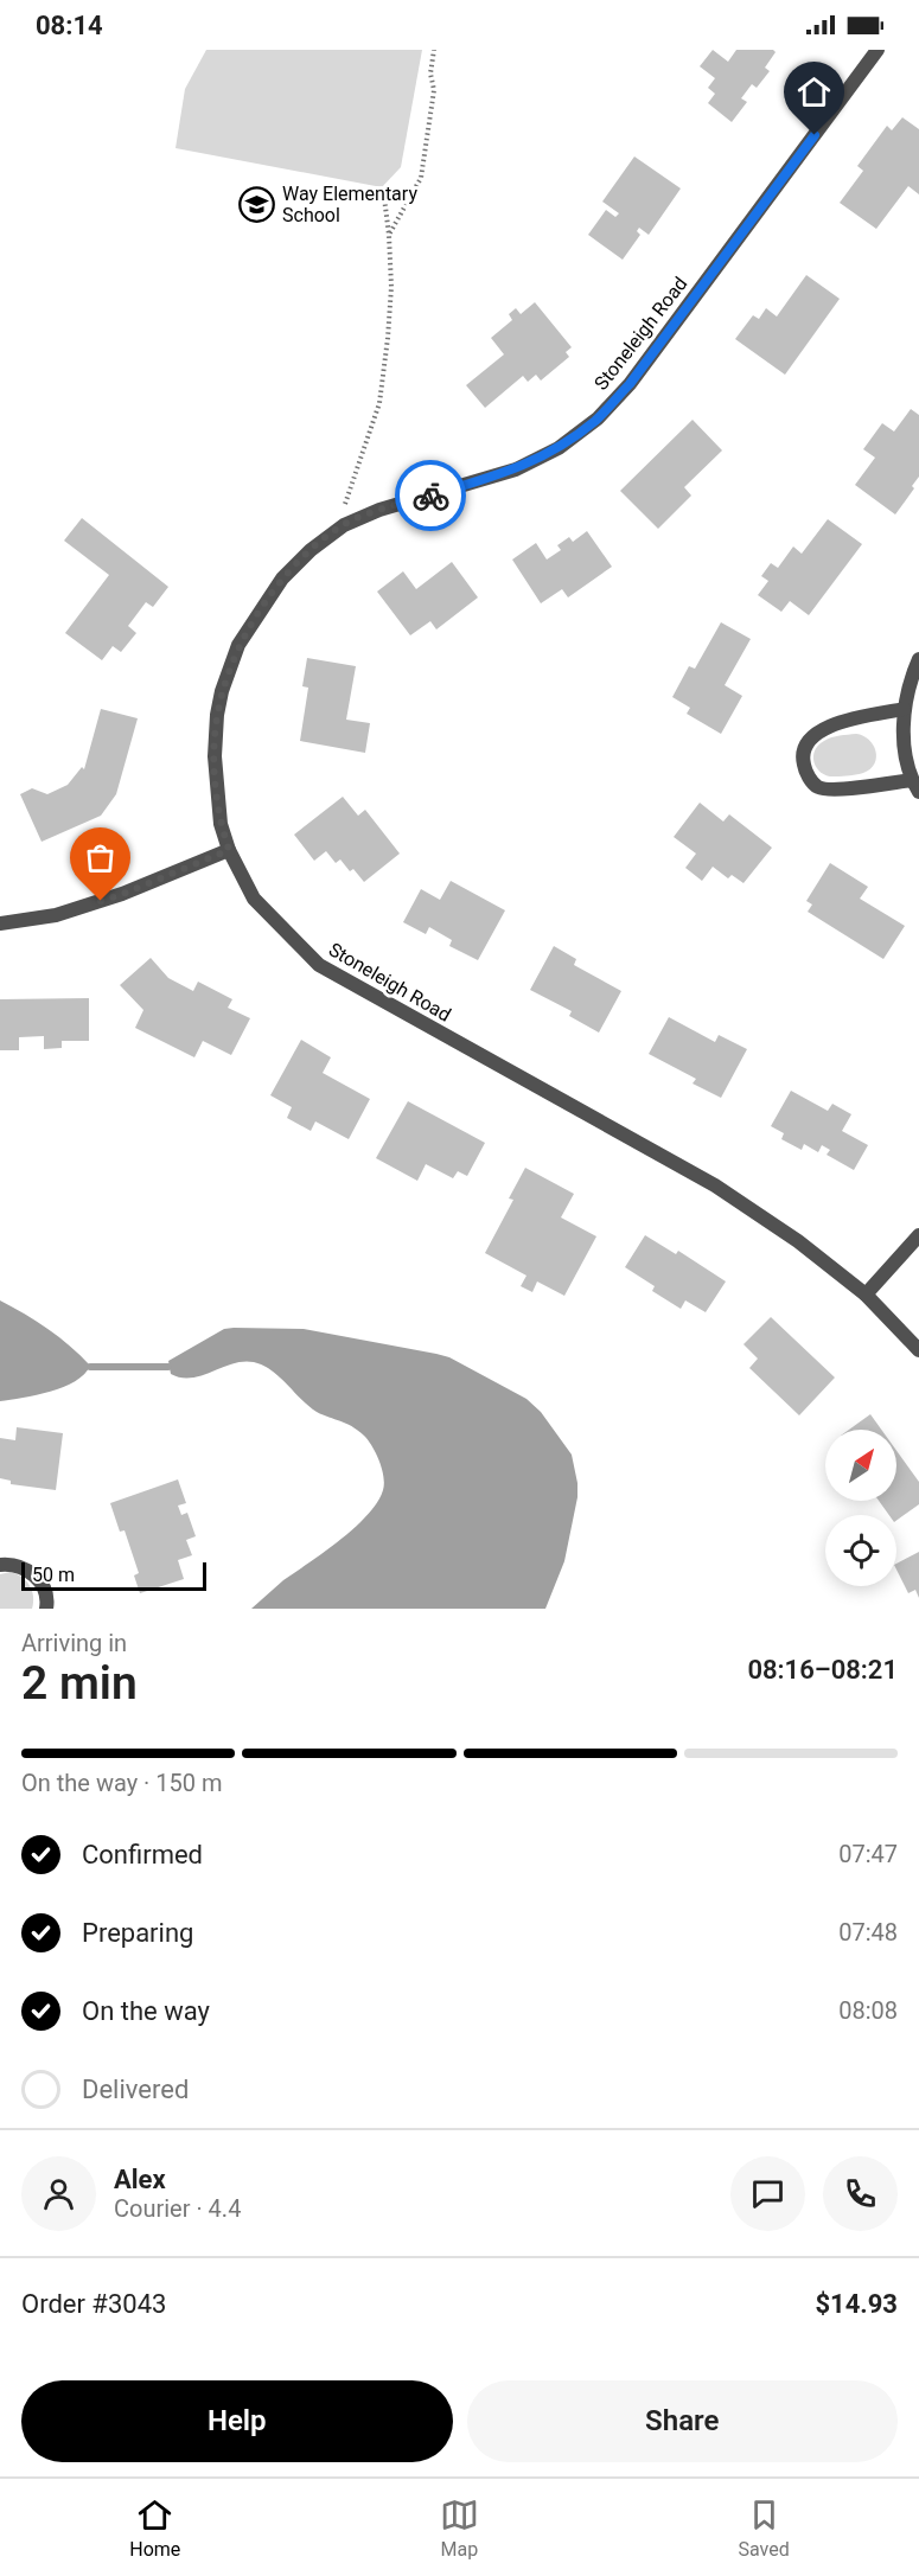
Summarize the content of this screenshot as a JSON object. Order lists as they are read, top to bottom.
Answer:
{
  "streets": {
    "street": ["Stoneleigh Road"]
  },
  "places": {
    "school or university": ["Way Elementary School"]
  },
  "scale_bar": "50 m",
  "north": "top right",
  "page": {
    "status": "08:14",
    "scale": "50 m",
    "heading": ["2 min", "Arriving in", "08:16–08:21"],
    "panel": [
      "Alex",
      "Courier · 4.4",
      "Order #3043",
      "$14.93"
    ],
    "bar": "On the way · 150 m",
    "list": [
      ["Confirmed", "07:47"],
      ["Preparing", "07:48"],
      ["On the way", "08:08"],
      "Delivered"
    ],
    "buttons": ["Help", "Share"],
    "tabs": ["Home", "Map", "Saved"]
  }
}
